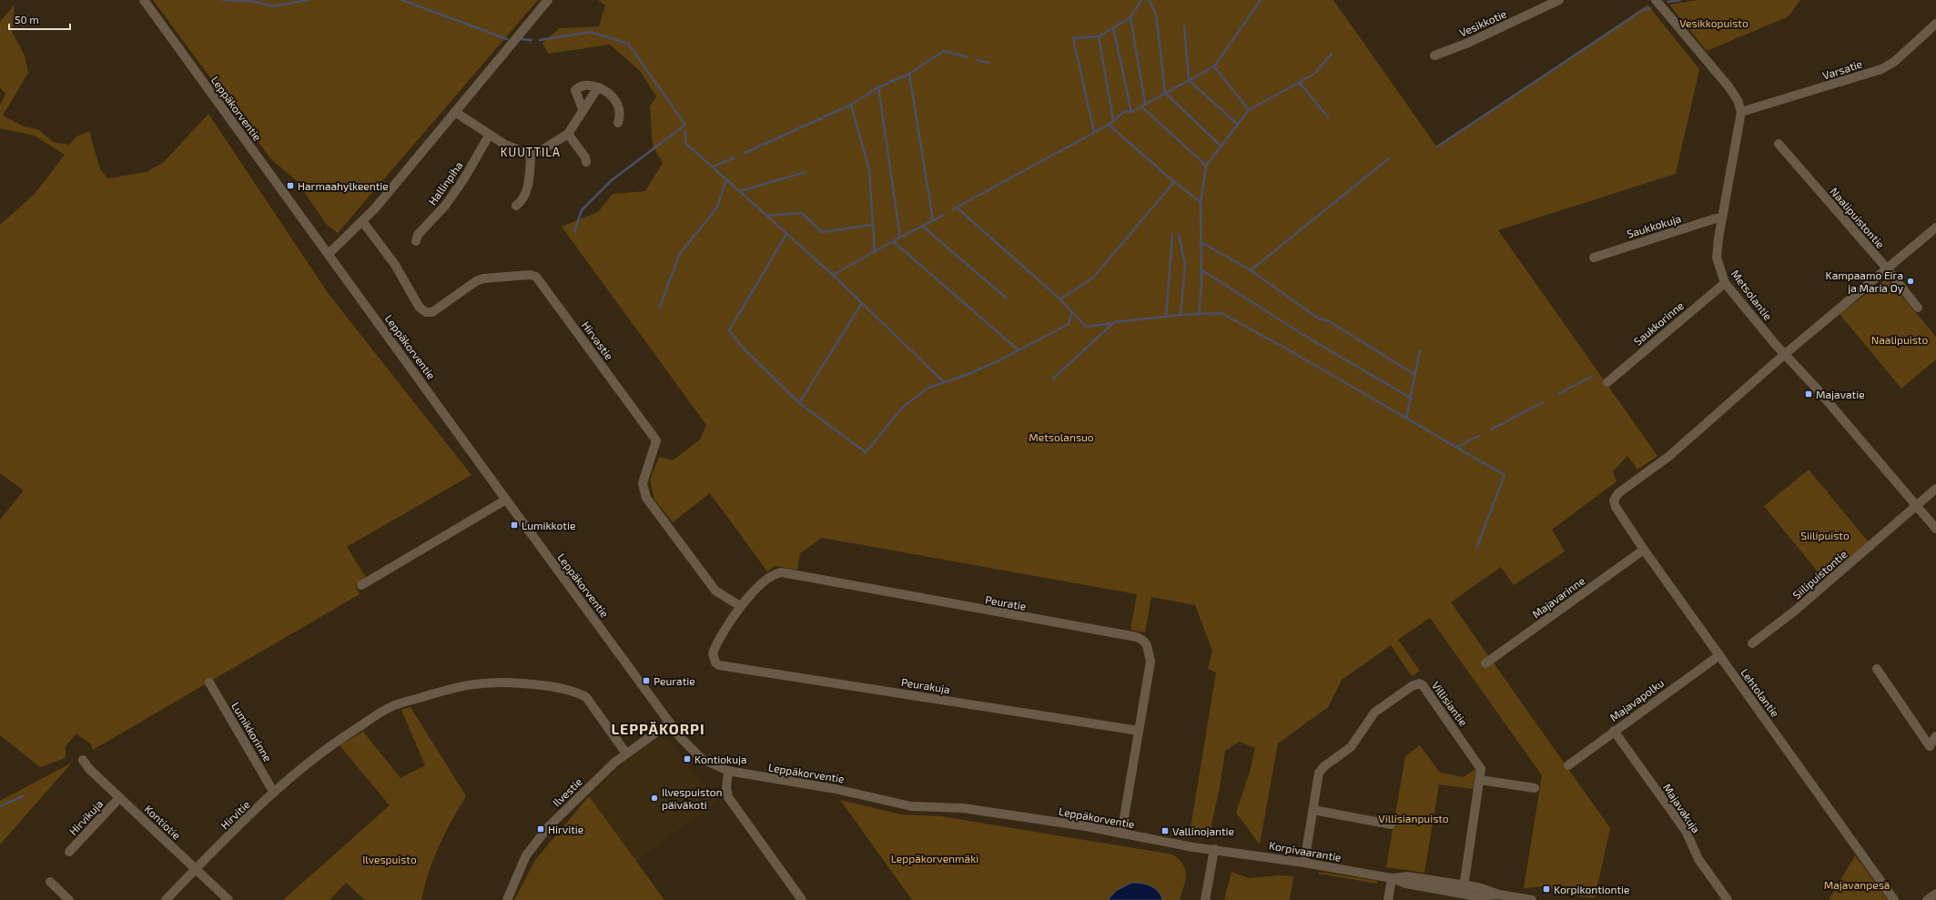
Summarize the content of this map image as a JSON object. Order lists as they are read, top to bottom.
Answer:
{
  "streets": {
    "street": [
      "Vesikkotie",
      "Varsatie",
      "Leppäkorventie",
      "Hallinpiha",
      "Naalipuistontie",
      "Saukkokuja",
      "Metsolantie",
      "Saukkorinne",
      "Hirvastie",
      "Siilipuistontie",
      "Majavarinne",
      "Peuratie",
      "Peurakuja",
      "Lehtolantie",
      "Majavapolku",
      "Villisiantie",
      "Lumikkorinne",
      "Ilvestie",
      "Majavakuja",
      "Hirvitie",
      "Hirvikuja",
      "Kontiotie",
      "Korpivaarantie"
    ]
  },
  "crossings": [
    ["Varsatie", "Metsolantie"],
    ["Leppäkorventie", "Peuratie"],
    ["Leppäkorventie", "Ilvestie"],
    ["Leppäkorventie", "Korpivaarantie"],
    ["Saukkokuja", "Metsolantie"],
    ["Metsolantie", "Saukkorinne"],
    ["Metsolantie", "Siilipuistontie"],
    ["Metsolantie", "Lehtolantie"],
    ["Hirvastie", "Peuratie"],
    ["Majavarinne", "Lehtolantie"],
    ["Peuratie", "Peurakuja"],
    ["Lehtolantie", "Majavapolku"],
    ["Majavapolku", "Majavakuja"],
    ["Villisiantie", "Korpivaarantie"],
    ["Lumikkorinne", "Hirvitie"],
    ["Ilvestie", "Hirvitie"],
    ["Hirvitie", "Kontiotie"],
    ["Hirvikuja", "Kontiotie"]
  ],
  "districts": ["KUUTTILA", "LEPPÄKORPI"],
  "parks": [
    "Vesikkopuisto",
    "Naalipuisto",
    "Metsolansuo",
    "Siilipuisto",
    "Villisianpuisto",
    "Leppäkorvenmäki",
    "Ilvespuisto",
    "Majavanpesä"
  ],
  "places": {
    "transit": [
      "Harmaahylkeentie",
      "Majavatie",
      "Lumikkotie",
      "Peuratie",
      "Kontiokuja",
      "Hirvitie",
      "Vallinojantie",
      "Korpikontiontie"
    ],
    "other": ["Kampaamo Eira ja Maria Oy", "Ilvespuiston päiväkoti"]
  },
  "scale_bar": "50 m"
}
